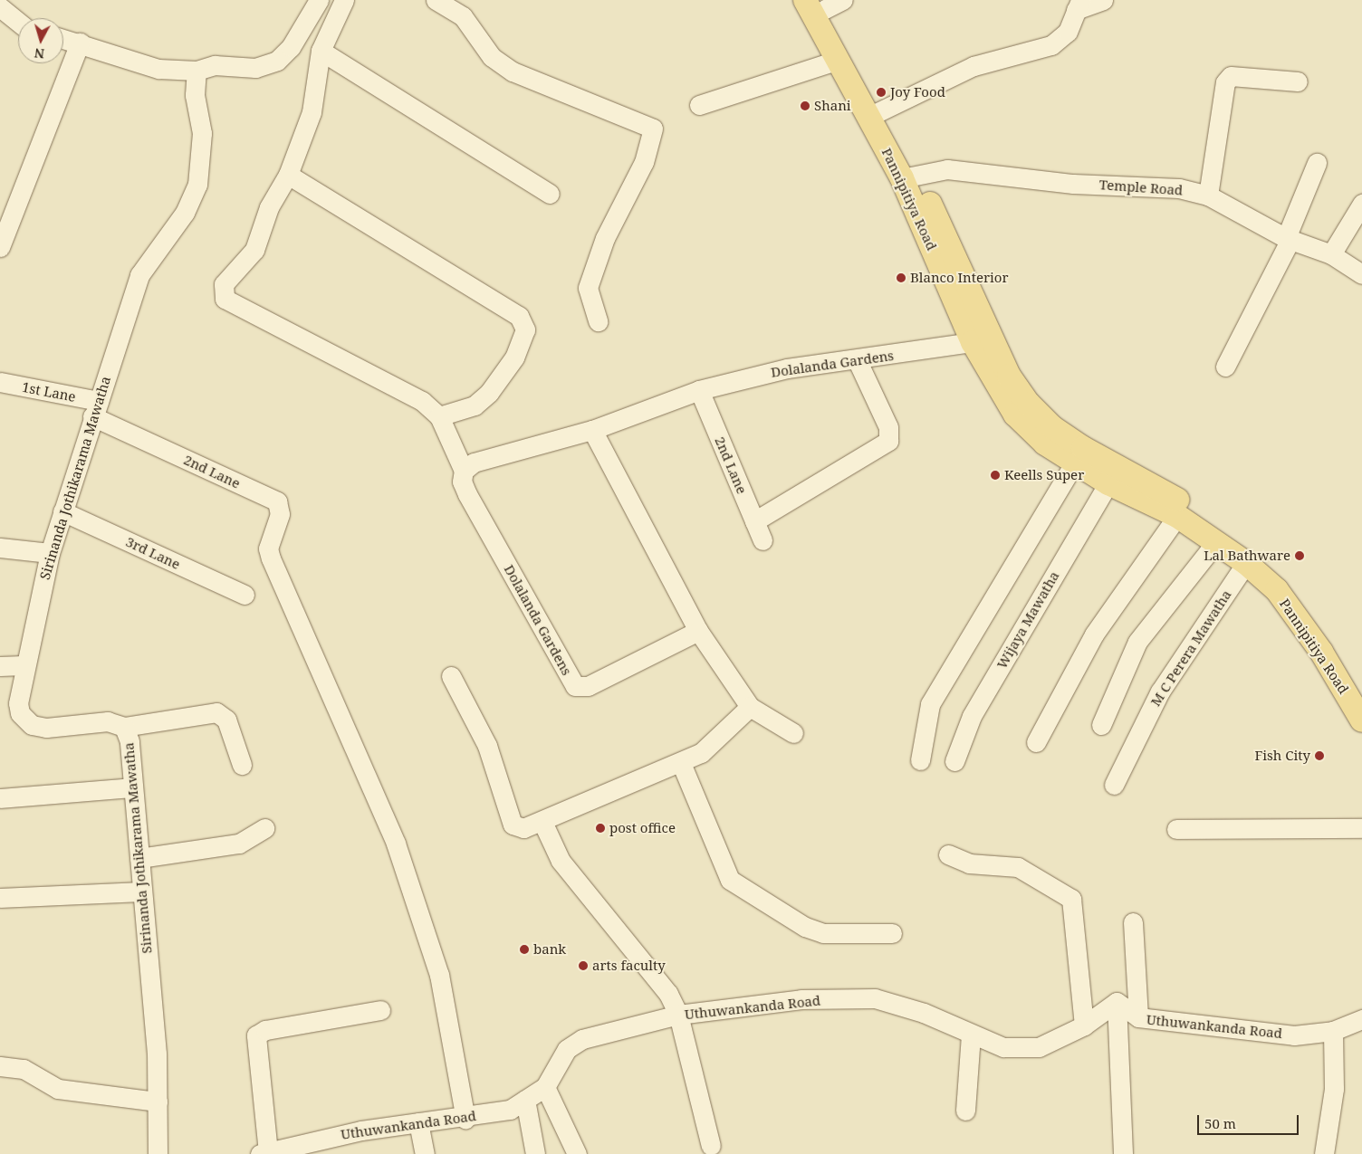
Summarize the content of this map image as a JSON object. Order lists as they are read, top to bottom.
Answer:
{
  "streets": {
    "main road": ["Pannipitiya Road"],
    "street": [
      "Temple Road",
      "Dolalanda Gardens",
      "1st Lane",
      "2nd Lane",
      "Sirinanda Jothikarama Mawatha",
      "3rd Lane",
      "Wijaya Mawatha",
      "M C Perera Mawatha",
      "Uthuwankanda Road"
    ]
  },
  "crossings": [
    ["Temple Road", "Pannipitiya Road"],
    ["Pannipitiya Road", "Dolalanda Gardens"],
    ["Pannipitiya Road", "Wijaya Mawatha"],
    ["Pannipitiya Road", "M C Perera Mawatha"],
    ["Dolalanda Gardens", "2nd Lane"],
    ["1st Lane", "2nd Lane"],
    ["1st Lane", "Sirinanda Jothikarama Mawatha"],
    ["2nd Lane", "Sirinanda Jothikarama Mawatha"],
    ["2nd Lane", "Uthuwankanda Road"],
    ["Sirinanda Jothikarama Mawatha", "3rd Lane"]
  ],
  "places": [
    "Joy Food",
    "Shani",
    "Blanco Interior",
    "Keells Super",
    "Lal Bathware",
    "Fish City",
    "post office",
    "bank",
    "arts faculty"
  ],
  "scale_bar": "50 m",
  "north": "bottom"
}
